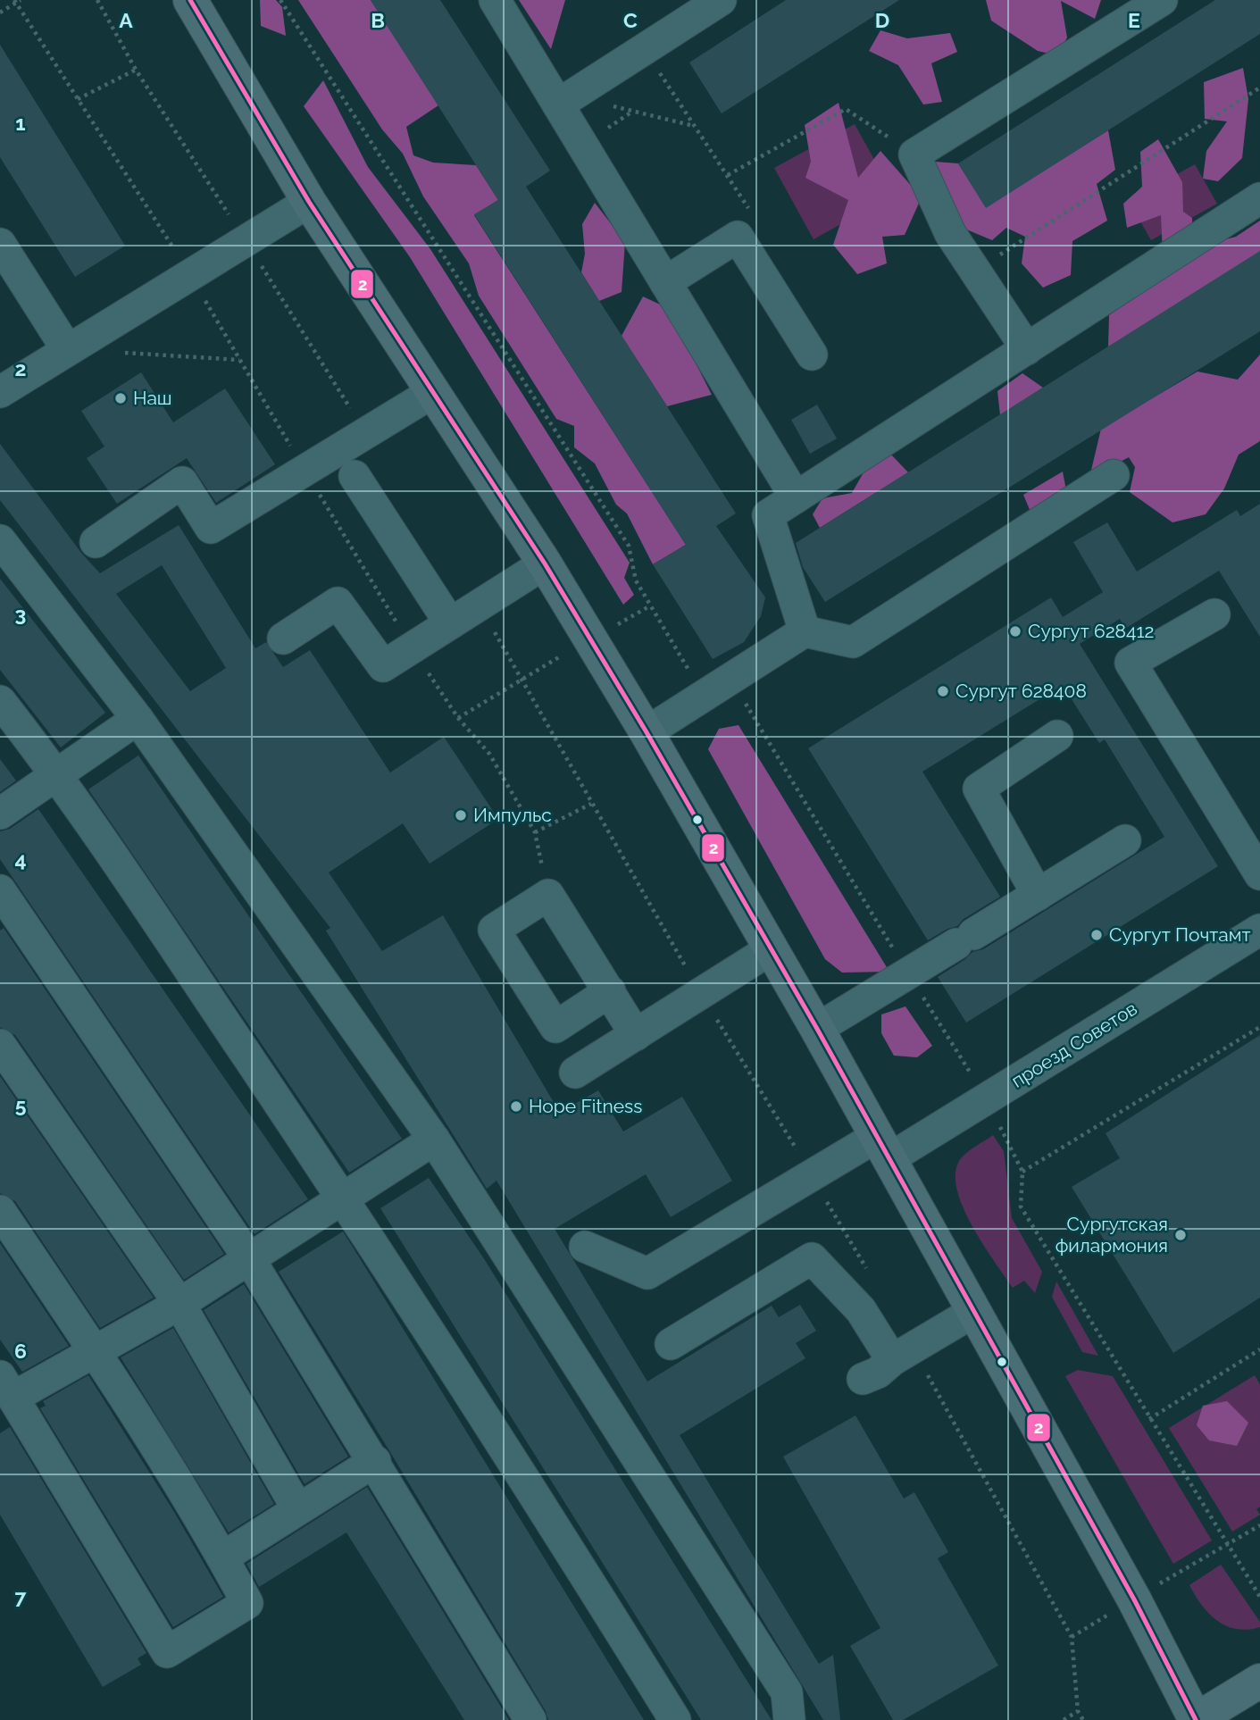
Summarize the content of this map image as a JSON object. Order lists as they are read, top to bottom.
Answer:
{
  "streets": {
    "street": ["проезд Советов"]
  },
  "places": [
    "Наш",
    "Сургут 628412",
    "Сургут 628408",
    "Импульс",
    "Сургут Почтамт",
    "Hope Fitness",
    "Сургутская филармония"
  ],
  "lines": ["transit line 2"],
  "grid": {
    "columns": [
      "A",
      "B",
      "C",
      "D",
      "E"
    ],
    "rows": [
      "1",
      "2",
      "3",
      "4",
      "5",
      "6",
      "7"
    ]
  }
}
